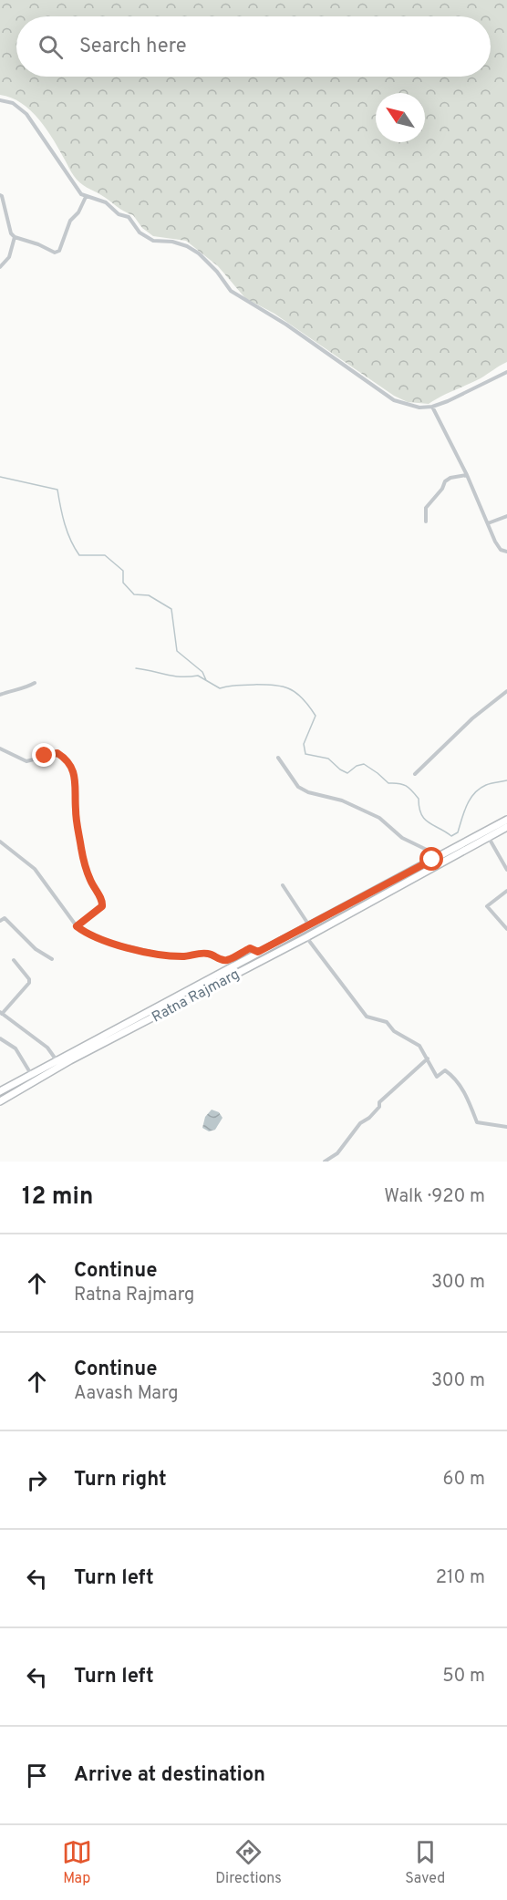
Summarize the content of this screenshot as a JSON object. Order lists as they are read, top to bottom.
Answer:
{
  "streets": {
    "main road": ["Ratna Rajmarg"]
  },
  "north": "top left",
  "page": {
    "search": "Search here",
    "heading": ["12 min", "Walk · 920 m"],
    "list": [
      ["Continue", "Ratna Rajmarg", "300 m"],
      ["Continue", "Aavash Marg", "300 m"],
      ["Turn right", "60 m"],
      ["Turn left", "210 m"],
      ["Turn left", "50 m"],
      "Arrive at destination"
    ],
    "nav": ["Map", "Directions", "Saved"]
  }
}
